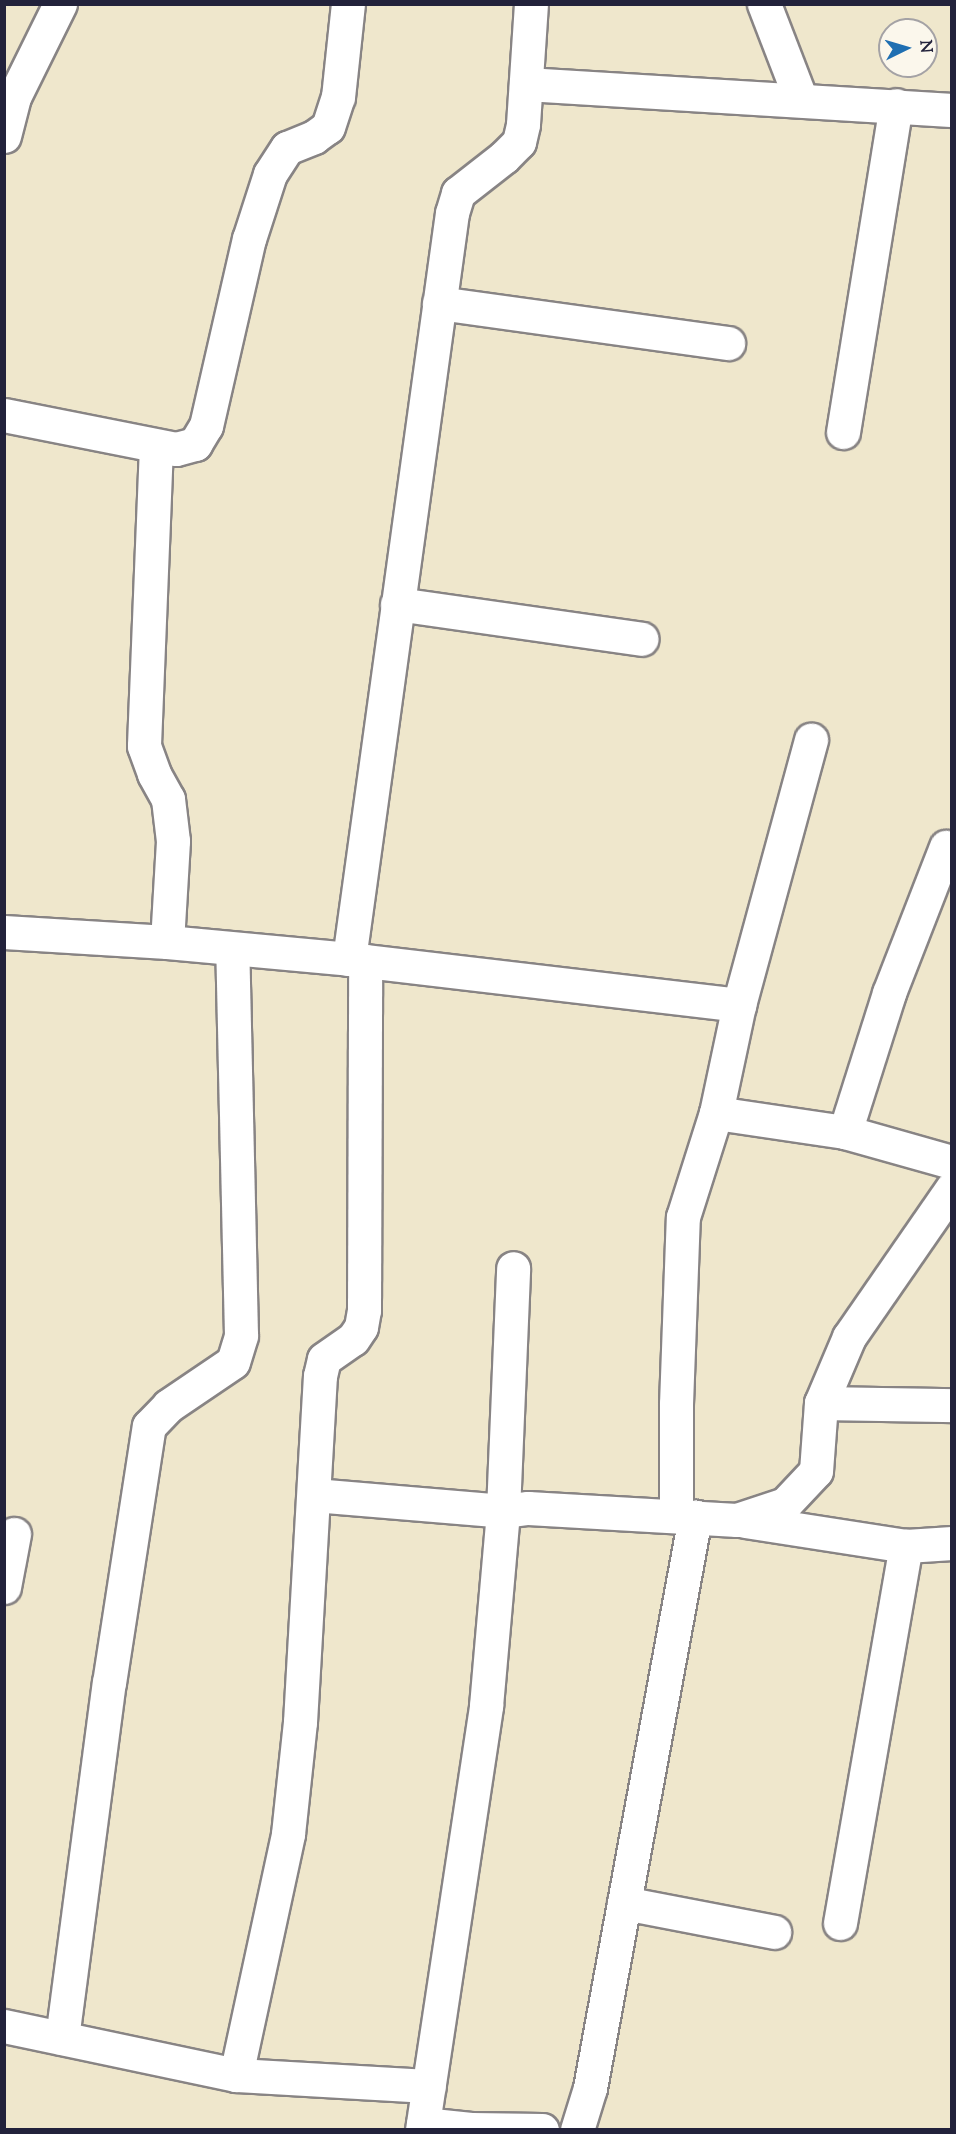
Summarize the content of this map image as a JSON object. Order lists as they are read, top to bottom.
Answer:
{
  "north": "right"
}
